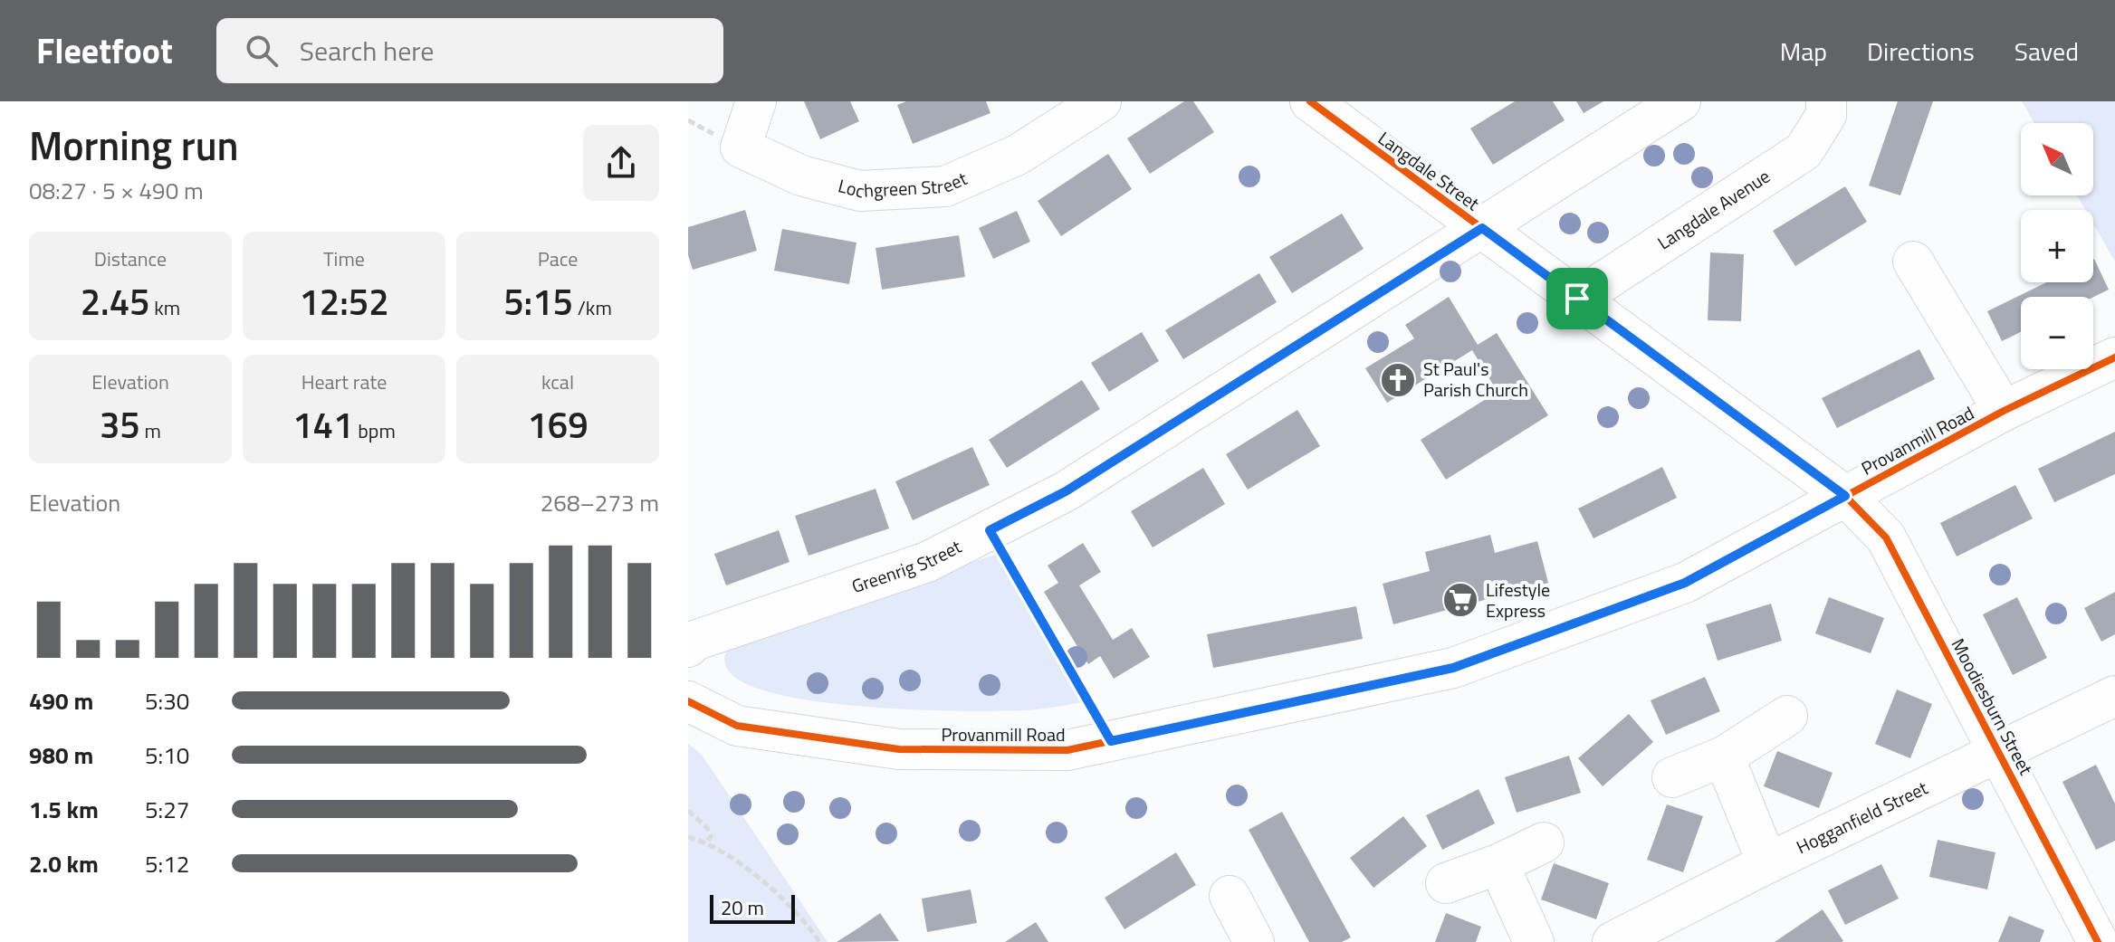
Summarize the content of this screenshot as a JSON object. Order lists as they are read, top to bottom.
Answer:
{
  "streets": {
    "street": [
      "Langdale Street",
      "Lochgreen Street",
      "Langdale Avenue",
      "Provanmill Road",
      "Greenrig Street",
      "Moodiesburn Street",
      "Hogganfield Street"
    ]
  },
  "crossings": [
    ["Langdale Street", "Langdale Avenue"],
    ["Langdale Street", "Provanmill Road"],
    ["Langdale Street", "Greenrig Street"],
    ["Langdale Street", "Moodiesburn Street"],
    ["Provanmill Road", "Moodiesburn Street"],
    ["Moodiesburn Street", "Hogganfield Street"]
  ],
  "places": {
    "church": ["St Paul's Parish Church"],
    "supermarket": ["Lifestyle Express"]
  },
  "scale_bar": "20 m",
  "north": "top left",
  "page": {
    "header": "Fleetfoot",
    "search": "Search here",
    "nav": ["Map", "Directions", "Saved"],
    "heading": ["Morning run", "08:27 · 5 × 490 m"],
    "map_buttons": ["+", "−"],
    "stats": [
      ["Distance", "2.45 km"],
      ["Time", "12:52"],
      ["Pace", "5:15 /km"],
      ["Elevation", "35 m"],
      ["Heart rate", "141 bpm"],
      ["kcal", "169"]
    ],
    "chart": ["Elevation", "268–273 m"],
    "list": [
      {
        "name": "490 m",
        "note": "5:30"
      },
      {
        "name": "980 m",
        "note": "5:10"
      },
      {
        "name": "1.5 km",
        "note": "5:27"
      },
      {
        "name": "2.0 km",
        "note": "5:12"
      }
    ],
    "scale": "20 m"
  }
}
